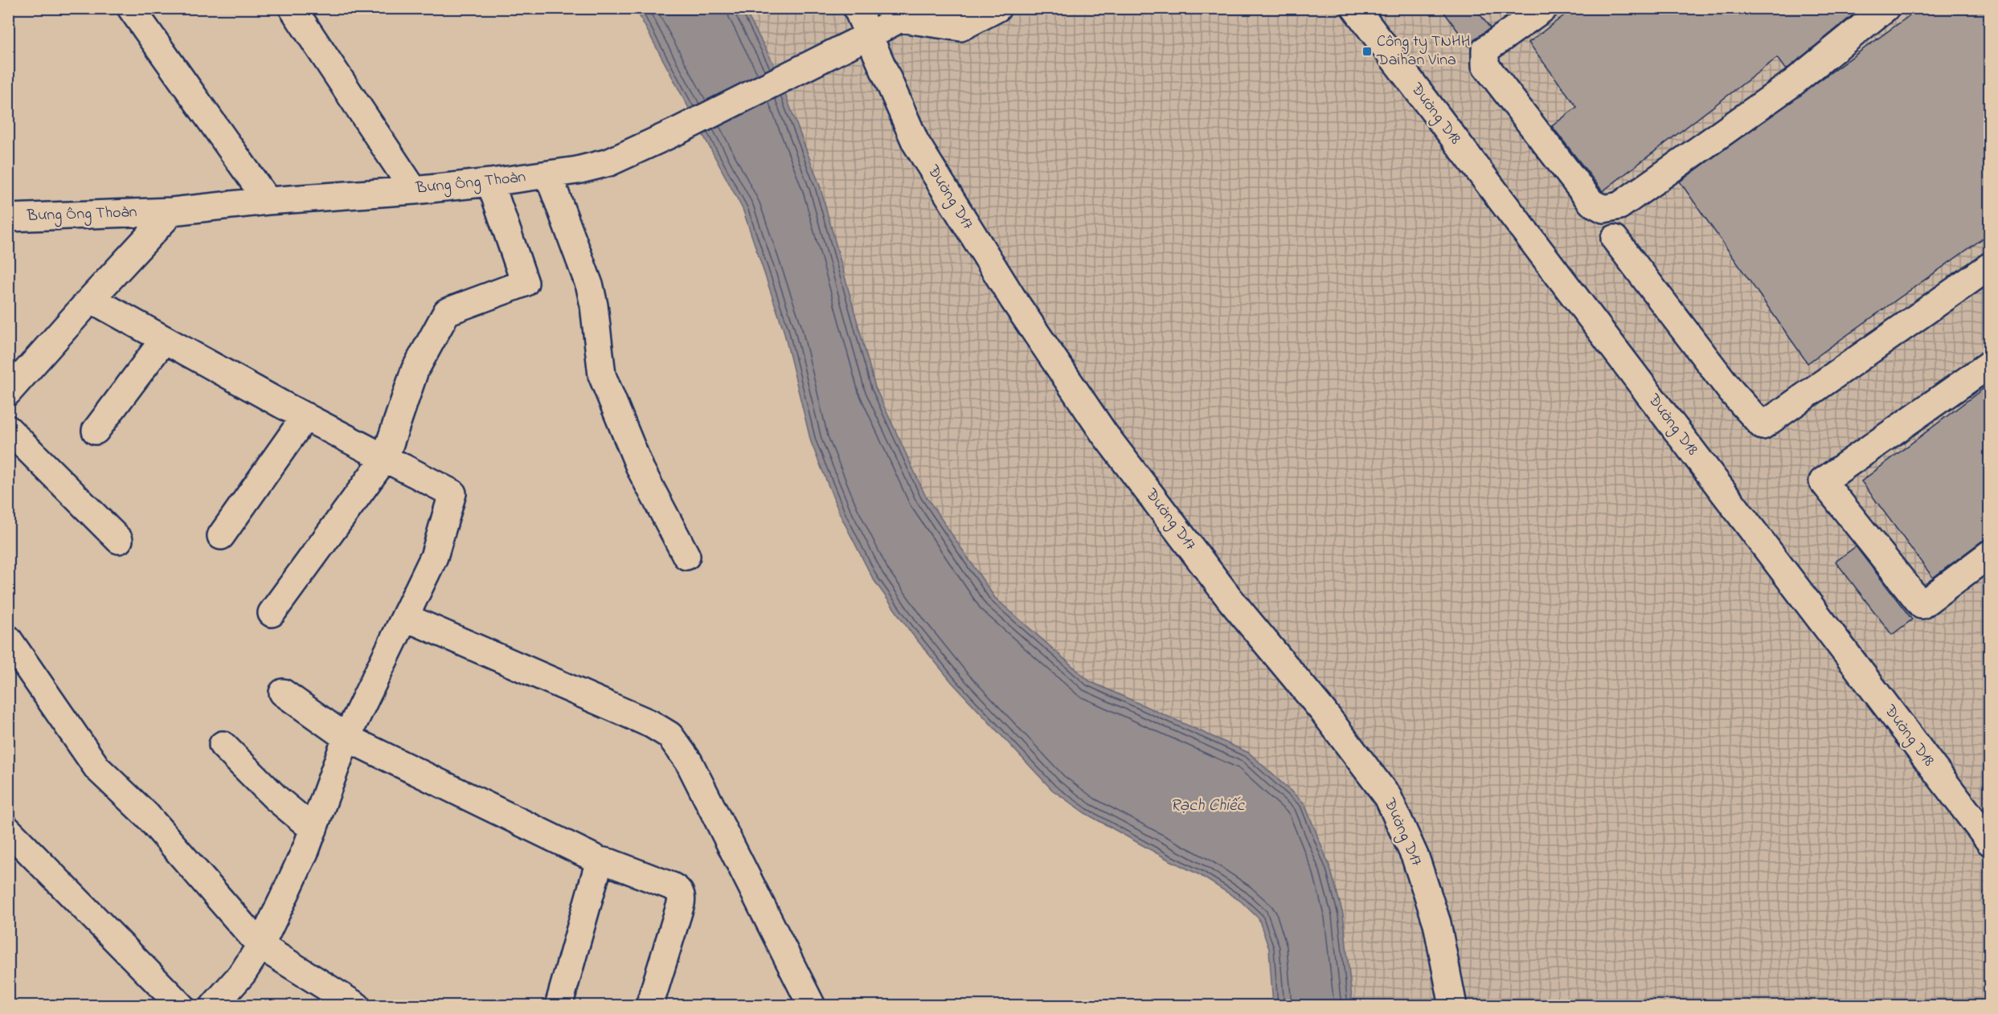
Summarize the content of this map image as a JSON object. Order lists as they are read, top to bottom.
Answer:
{
  "streets": {
    "street": ["Đường D18", "Bưng Ông Thoàn", "Đường D17"]
  },
  "crossings": [
    ["Bưng Ông Thoàn", "Đường D17"]
  ],
  "water": ["Rạch Chiếc"],
  "places": {
    "transit": ["Công ty TNHH Daihan Vina"]
  }
}
